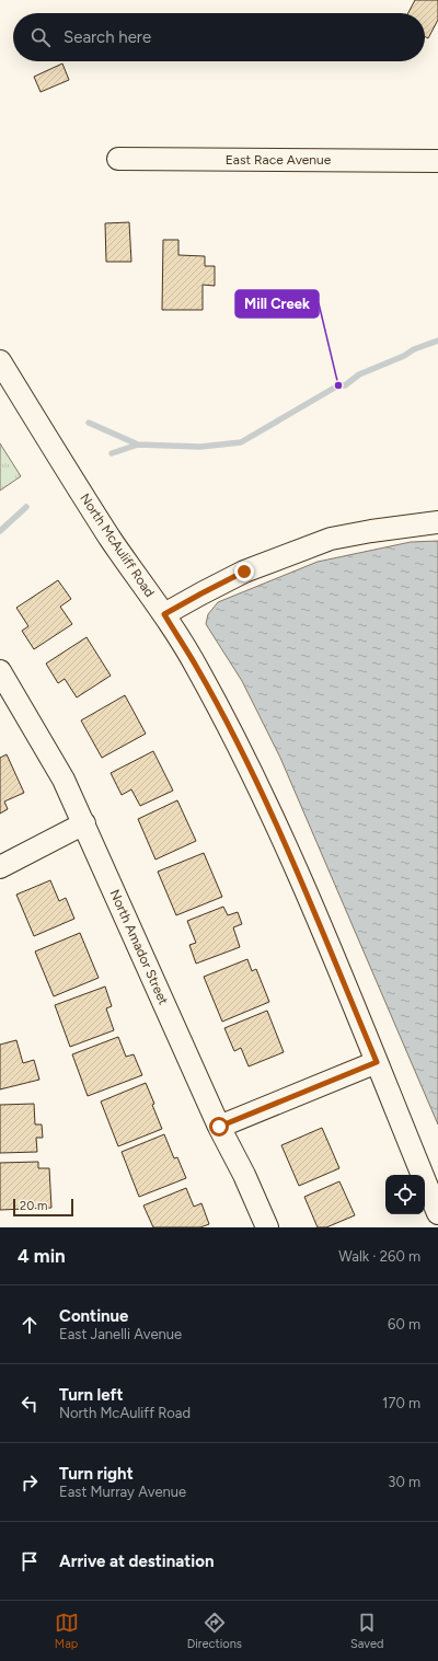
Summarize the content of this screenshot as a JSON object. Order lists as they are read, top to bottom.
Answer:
{
  "streets": {
    "street": ["East Race Avenue", "North McAuliff Road", "North Amador Street"]
  },
  "places": ["Mill Creek"],
  "scale_bar": "20 m",
  "page": {
    "search": "Search here",
    "scale": "20 m",
    "heading": ["4 min", "Walk · 260 m"],
    "list": [
      ["Continue", "East Janelli Avenue", "60 m"],
      ["Turn left", "North McAuliff Road", "170 m"],
      ["Turn right", "East Murray Avenue", "30 m"],
      "Arrive at destination"
    ],
    "nav": ["Map", "Directions", "Saved"]
  }
}
